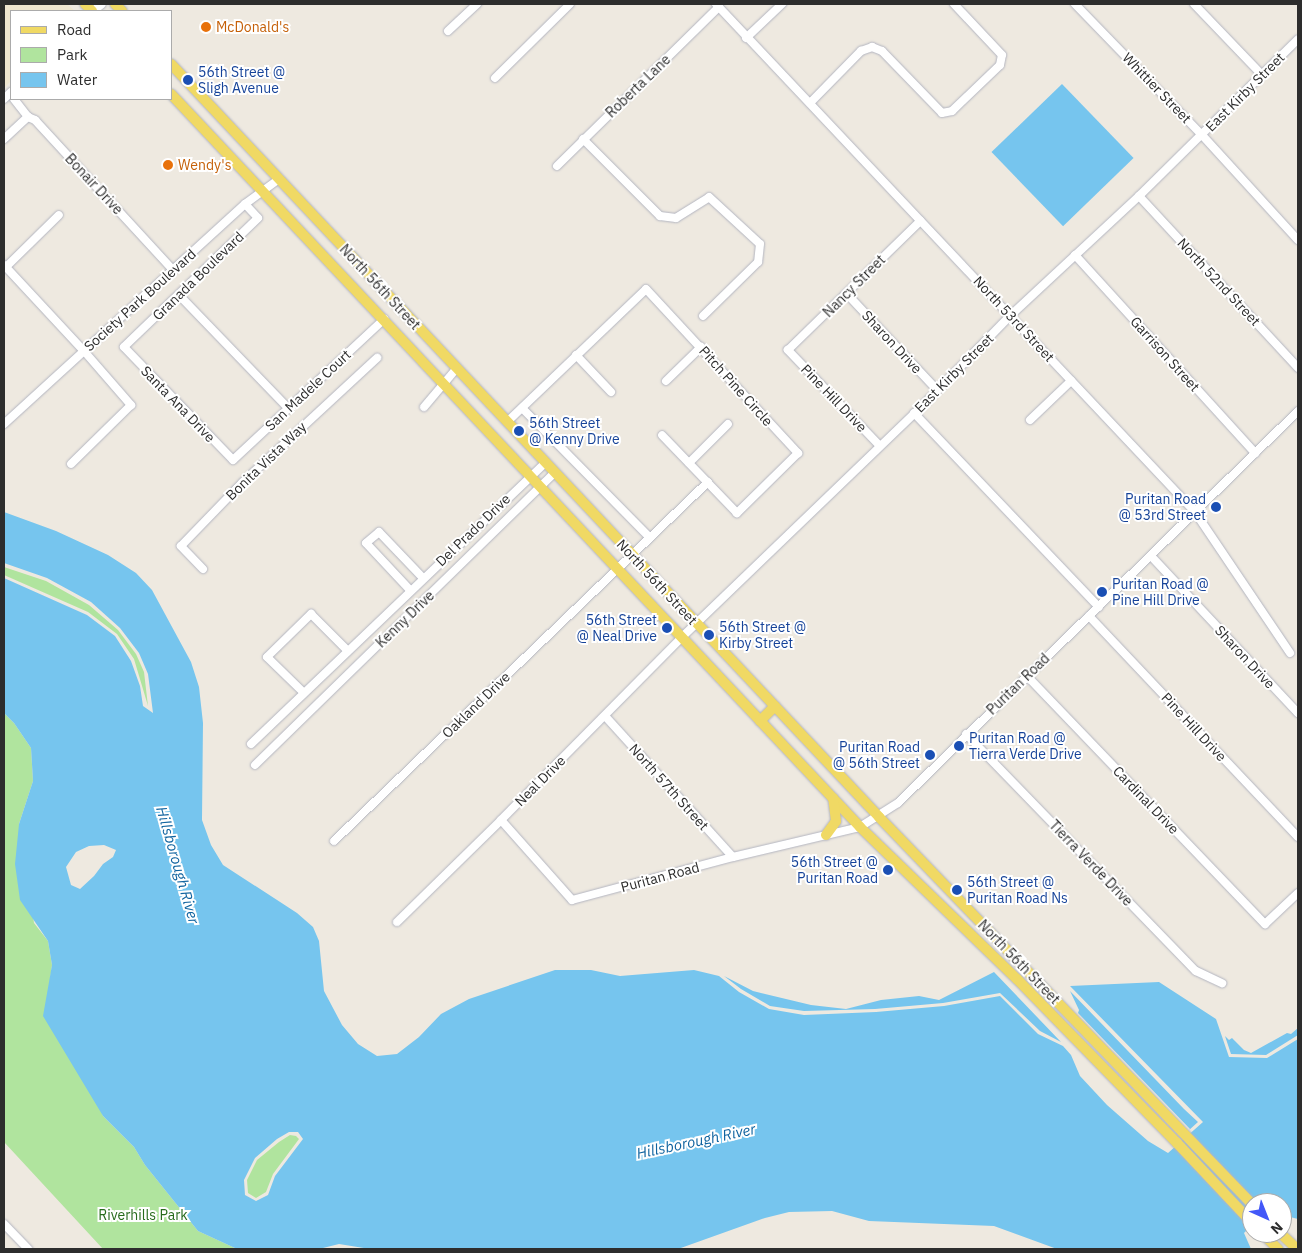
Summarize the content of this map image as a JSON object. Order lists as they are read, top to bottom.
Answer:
{
  "streets": {
    "main road": ["North 56th Street"],
    "street": [
      "Roberta Lane",
      "Whittier Street",
      "East Kirby Street",
      "Bonair Drive",
      "Granada Boulevard",
      "North 52nd Street",
      "Nancy Street",
      "Society Park Boulevard",
      "North 53rd Street",
      "Sharon Drive",
      "Garrison Street",
      "Pitch Pine Circle",
      "San Madele Court",
      "Pine Hill Drive",
      "Santa Ana Drive",
      "Bonita Vista Way",
      "Del Prado Drive",
      "Kenny Drive",
      "Puritan Road",
      "Oakland Drive",
      "Neal Drive",
      "North 57th Street",
      "Cardinal Drive",
      "Tierra Verde Drive"
    ]
  },
  "crossings": [
    ["Roberta Lane", "North 53rd Street"],
    ["Whittier Street", "East Kirby Street"],
    ["East Kirby Street", "North 52nd Street"],
    ["East Kirby Street", "North 56th Street"],
    ["East Kirby Street", "North 53rd Street"],
    ["East Kirby Street", "Sharon Drive"],
    ["East Kirby Street", "Garrison Street"],
    ["East Kirby Street", "Pine Hill Drive"],
    ["East Kirby Street", "Neal Drive"],
    ["Bonair Drive", "Society Park Boulevard"],
    ["Granada Boulevard", "Society Park Boulevard"],
    ["Granada Boulevard", "Santa Ana Drive"],
    ["Nancy Street", "North 53rd Street"],
    ["Nancy Street", "Sharon Drive"],
    ["Nancy Street", "Pine Hill Drive"],
    ["North 56th Street", "Society Park Boulevard"],
    ["North 56th Street", "Pitch Pine Circle"],
    ["North 56th Street", "San Madele Court"],
    ["North 56th Street", "Del Prado Drive"],
    ["North 56th Street", "Kenny Drive"],
    ["North 56th Street", "Puritan Road"],
    ["North 56th Street", "Oakland Drive"],
    ["North 56th Street", "Neal Drive"],
    ["North 53rd Street", "Puritan Road"],
    ["Sharon Drive", "Puritan Road"],
    ["Garrison Street", "Puritan Road"],
    ["San Madele Court", "Santa Ana Drive"],
    ["Pine Hill Drive", "Puritan Road"],
    ["Puritan Road", "Neal Drive"],
    ["Puritan Road", "North 57th Street"],
    ["Puritan Road", "Cardinal Drive"],
    ["Puritan Road", "Tierra Verde Drive"],
    ["Neal Drive", "North 57th Street"]
  ],
  "water": ["Hillsborough River"],
  "parks": ["Riverhills Park"],
  "places": [
    "McDonald's",
    "56th Street @ Sligh Avenue",
    "Wendy's",
    "56th Street @ Kenny Drive",
    "Puritan Road @ 53rd Street",
    "Puritan Road @ Pine Hill Drive",
    "56th Street @ Neal Drive",
    "56th Street @ Kirby Street",
    "Puritan Road @ Tierra Verde Drive",
    "Puritan Road @ 56th Street",
    "56th Street @ Puritan Road",
    "56th Street @ Puritan Road Ns"
  ],
  "legend": ["Road", "Park", "Water"],
  "north": "bottom right"
}
